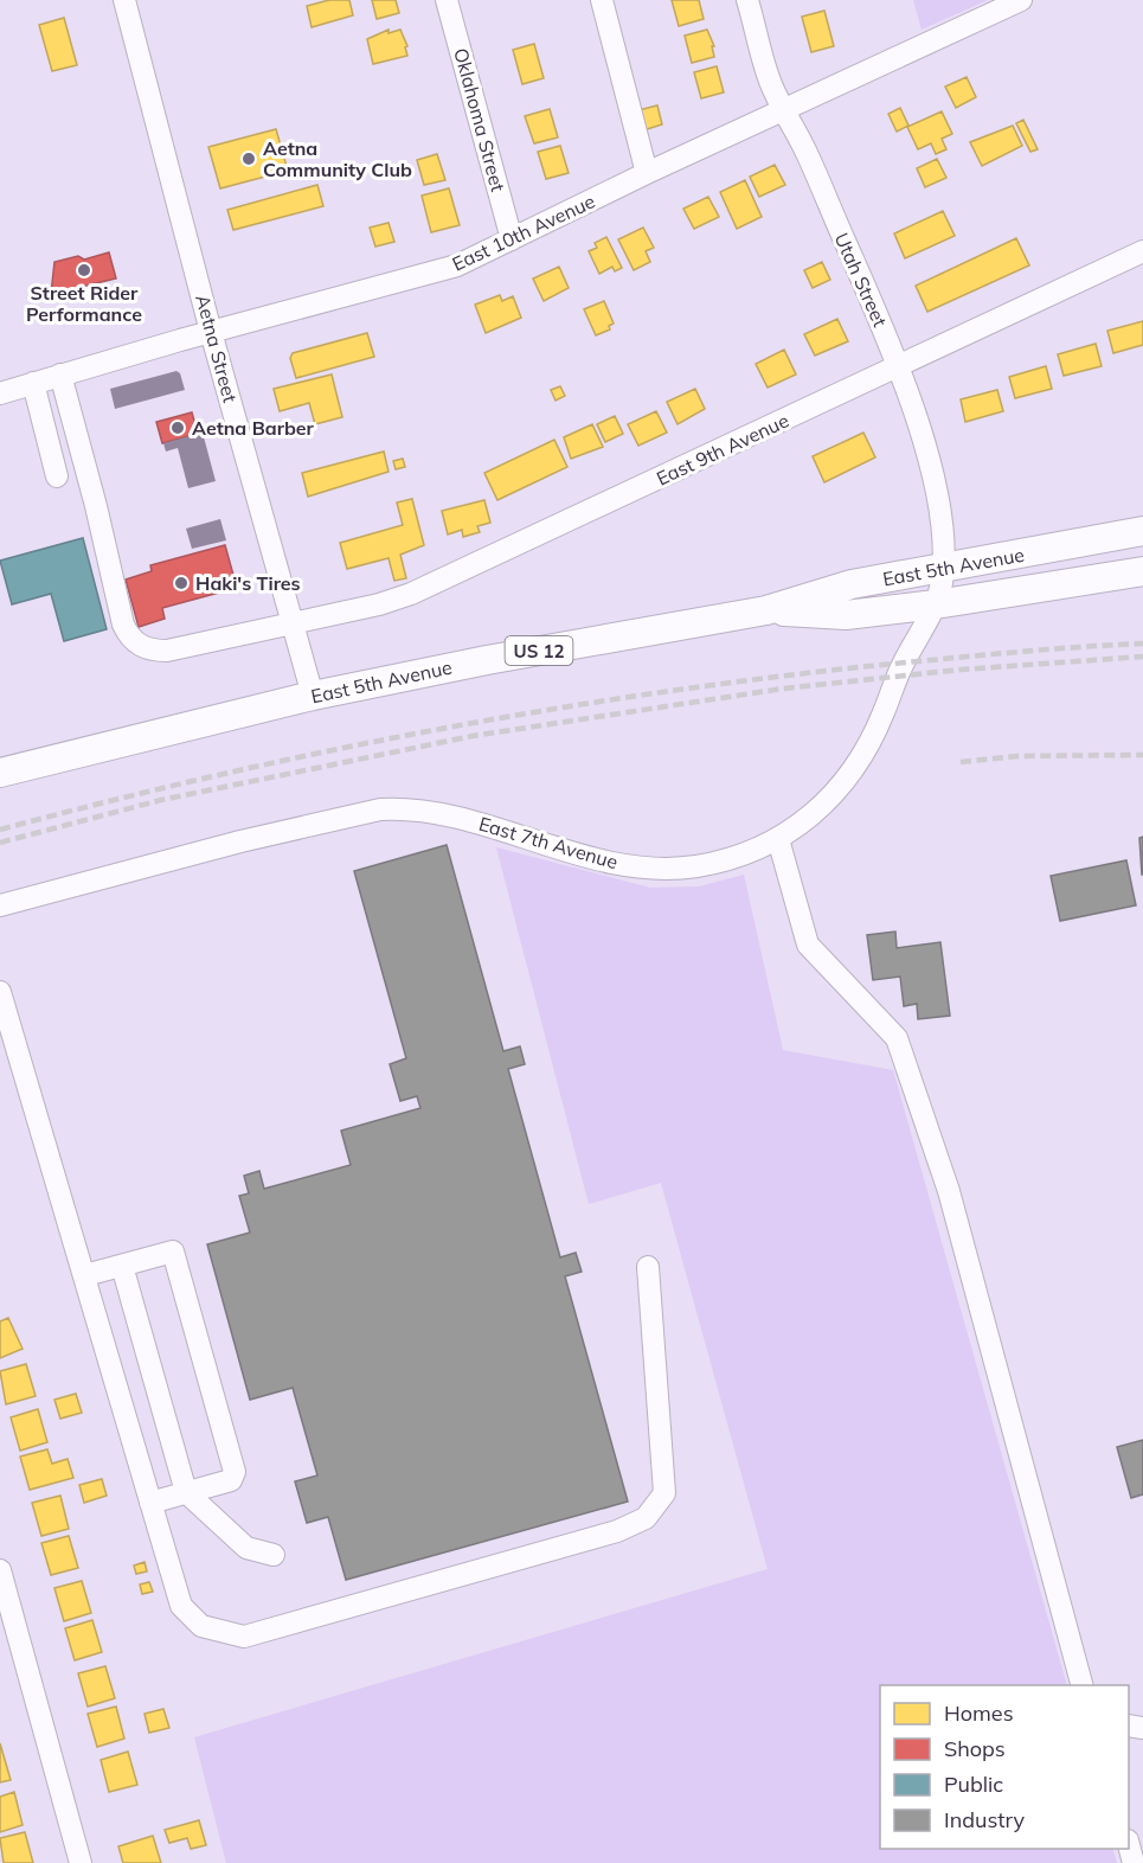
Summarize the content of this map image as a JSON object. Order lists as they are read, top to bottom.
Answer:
{
  "streets": {
    "main road": ["East 5th Avenue", "US 12"],
    "street": [
      "Oklahoma Street",
      "East 10th Avenue",
      "Utah Street",
      "Aetna Street",
      "East 9th Avenue",
      "East 7th Avenue"
    ]
  },
  "crossings": [
    ["Oklahoma Street", "East 10th Avenue"],
    ["East 10th Avenue", "Utah Street"],
    ["East 10th Avenue", "Aetna Street"],
    ["East 10th Avenue", "East 9th Avenue"],
    ["Utah Street", "East 9th Avenue"],
    ["Utah Street", "East 5th Avenue"],
    ["Utah Street", "East 7th Avenue"],
    ["Aetna Street", "East 9th Avenue"],
    ["Aetna Street", "East 5th Avenue"],
    ["East 5th Avenue", "East 7th Avenue"]
  ],
  "places": [
    "Aetna Community Club",
    "Street Rider Performance",
    "Aetna Barber",
    "Haki's Tires"
  ],
  "legend": [
    "Homes",
    "Shops",
    "Public",
    "Industry"
  ]
}
